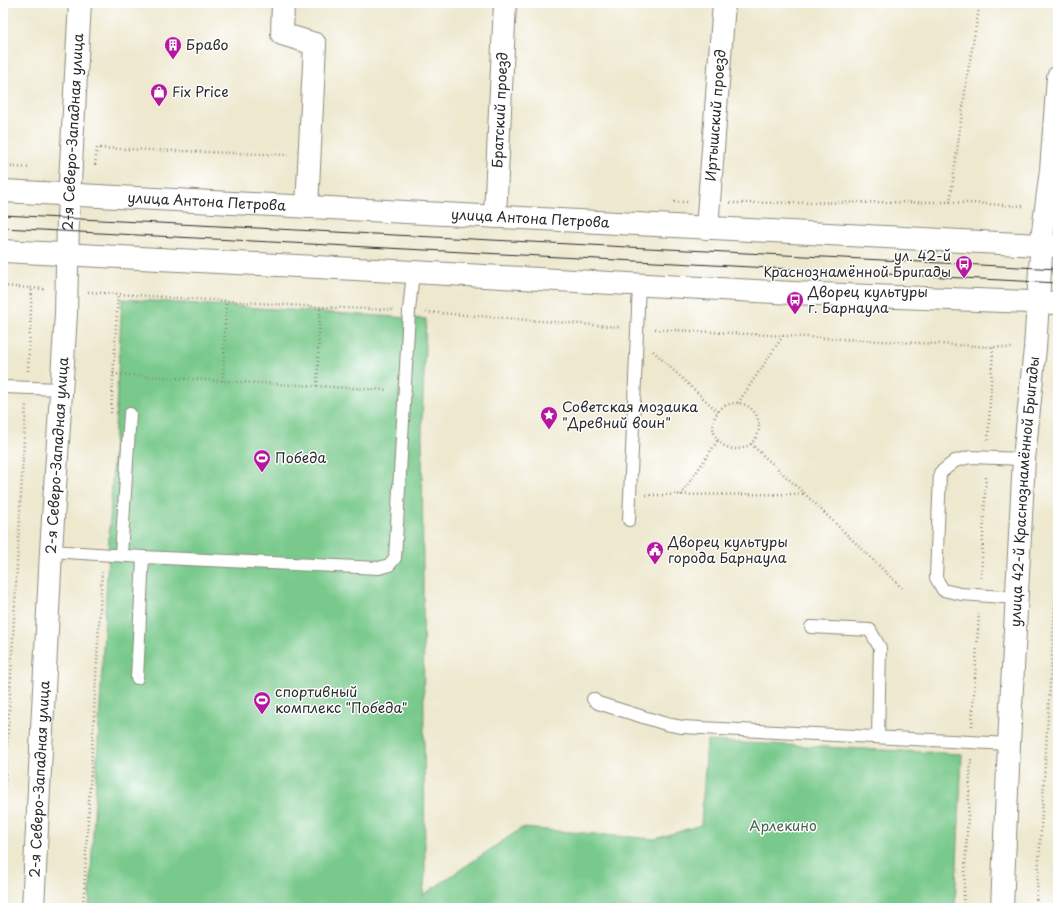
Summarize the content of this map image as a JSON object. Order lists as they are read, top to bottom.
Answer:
{
  "streets": {
    "street": [
      "Братский проезд",
      "Иртышский проезд",
      "2-я Северо-Западная улица",
      "улица Антона Петрова",
      "улица 42-й Краснознамённой Бригады"
    ]
  },
  "crossings": [
    ["Братский проезд", "улица Антона Петрова"],
    ["Иртышский проезд", "улица Антона Петрова"],
    ["2-я Северо-Западная улица", "улица Антона Петрова"],
    ["улица Антона Петрова", "улица 42-й Краснознамённой Бригады"]
  ],
  "parks": ["Арлекино"],
  "places": {
    "building": ["Браво"],
    "shop": ["Fix Price"],
    "bus stop": ["ул. 42-й Краснознамённой Бригады", "Дворец культуры г. Барнаула"],
    "place": ["Советская мозаика \"Древний воин\""],
    "sports": ["Победа", "спортивный комплекс \"Победа\""],
    "public building": ["Дворец культуры города Барнаула"]
  }
}
